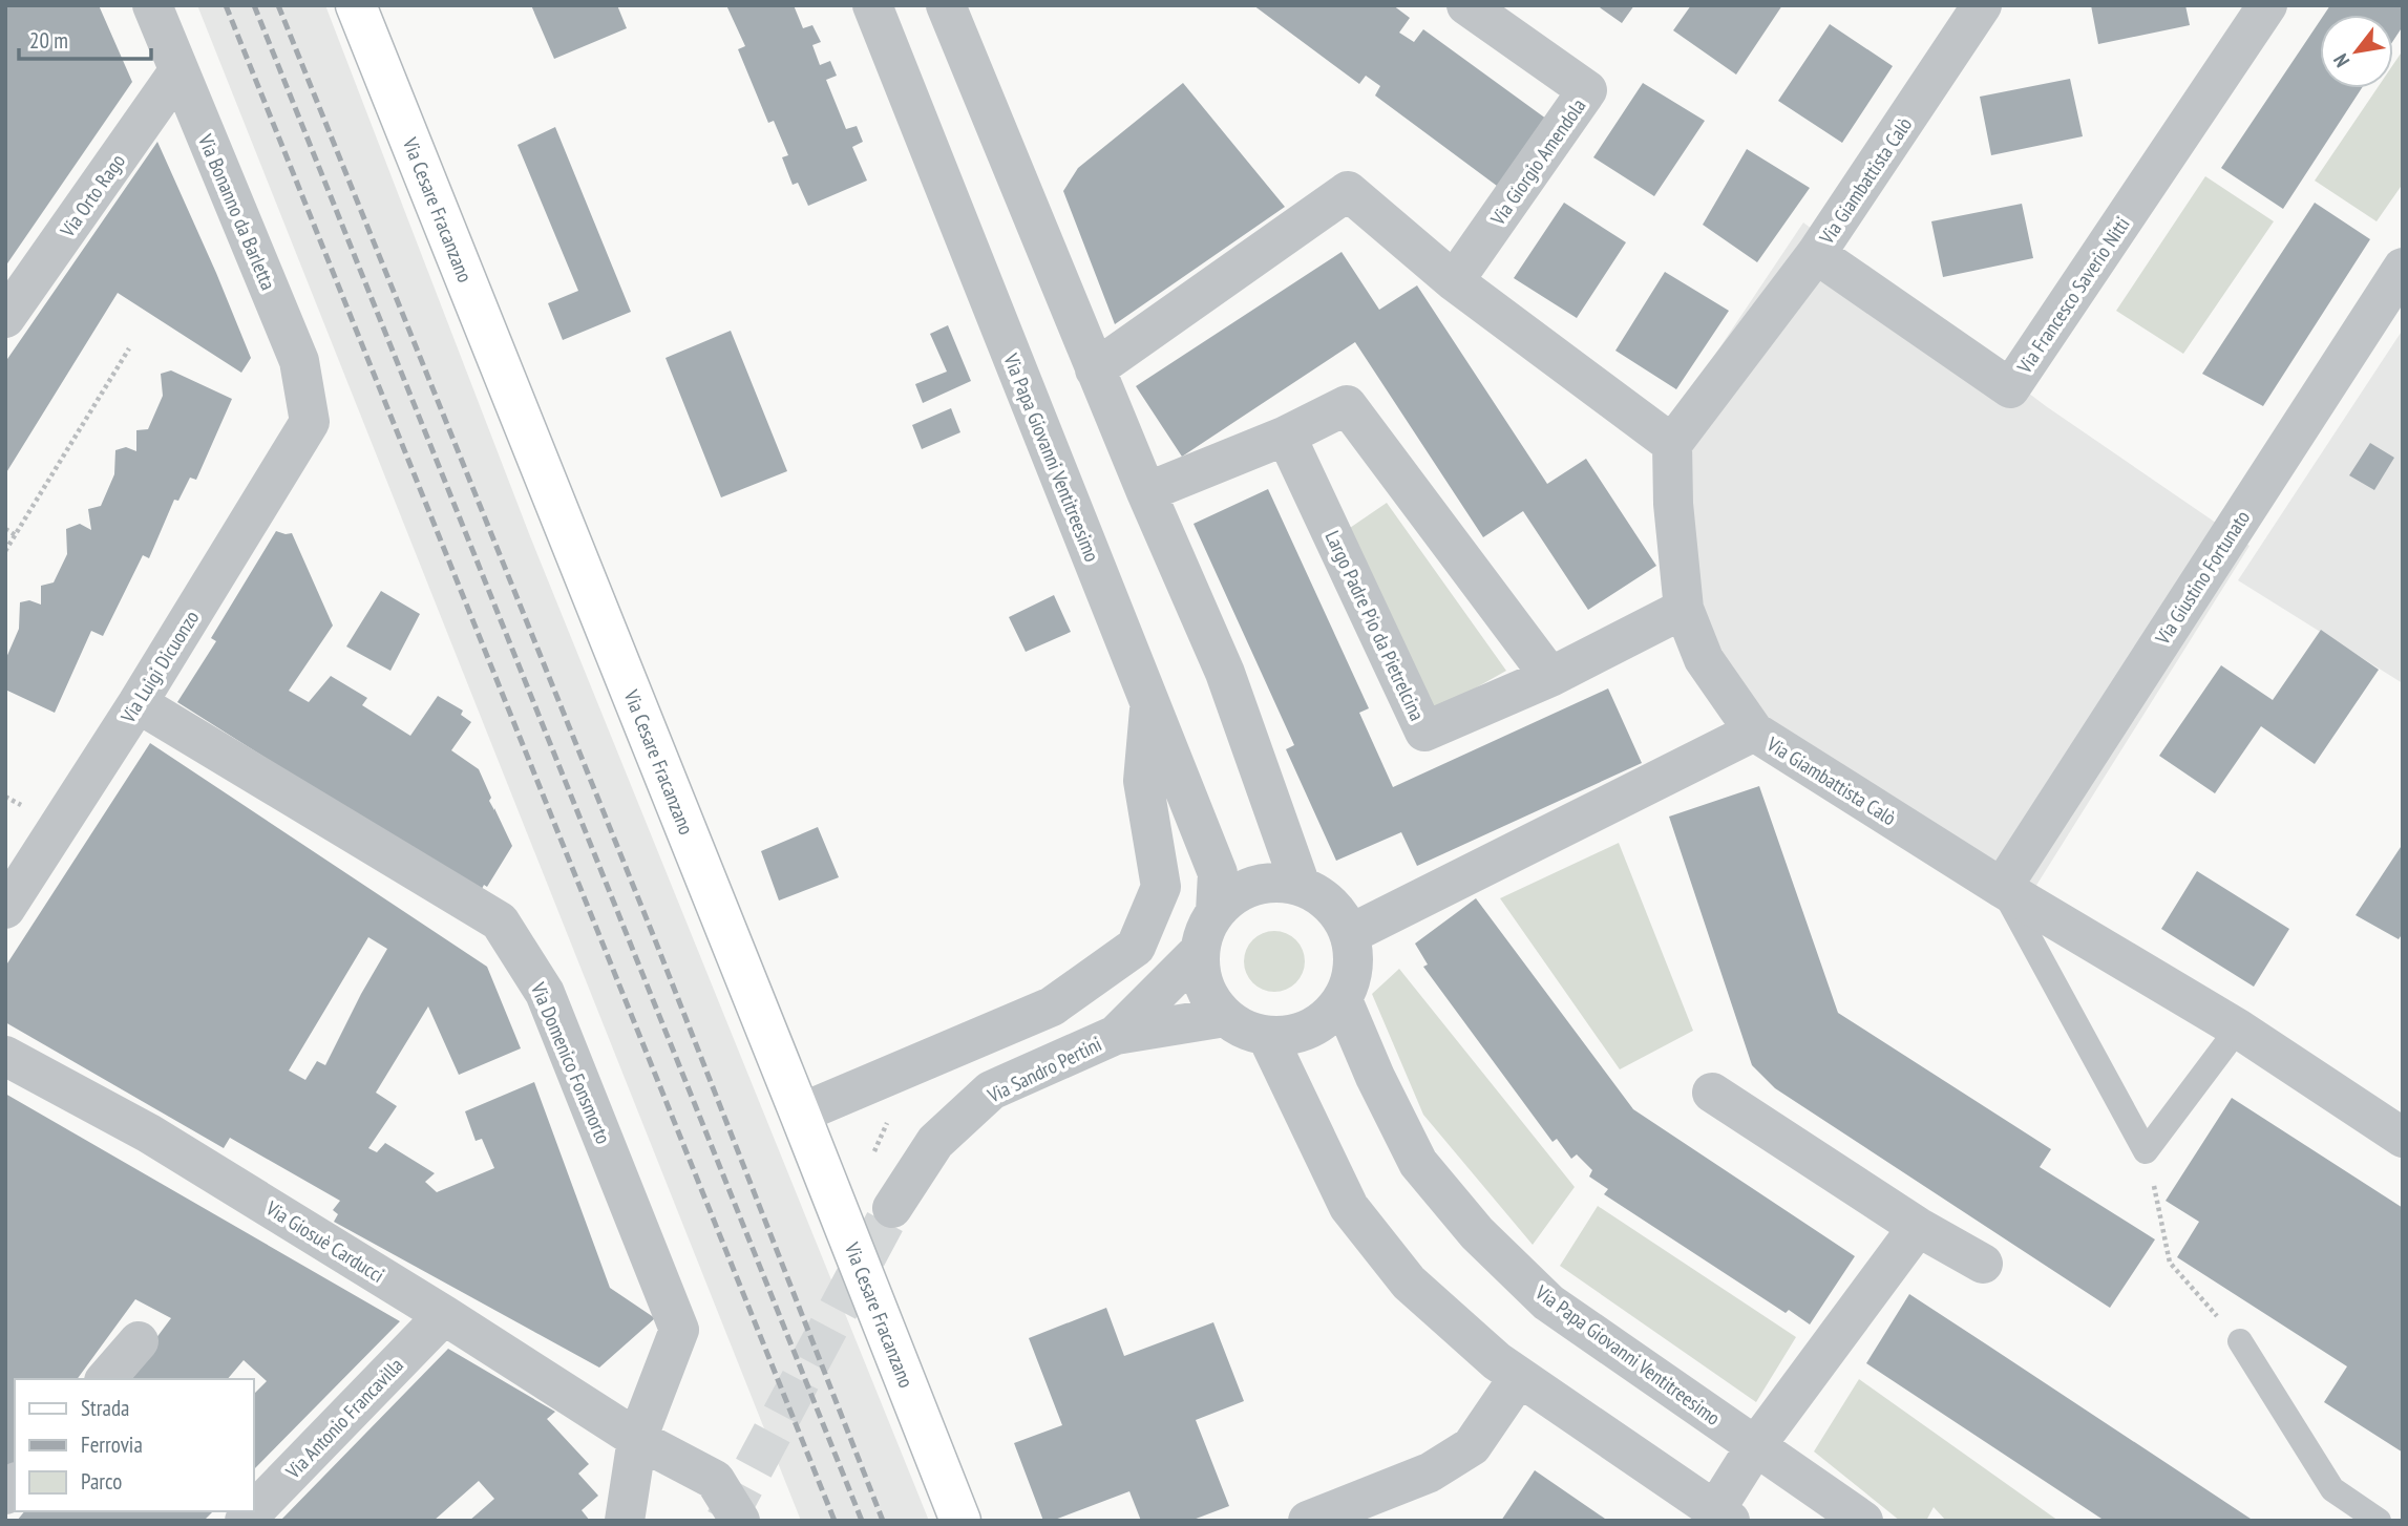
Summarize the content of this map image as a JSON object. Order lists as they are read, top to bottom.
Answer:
{
  "streets": {
    "street": [
      "Via Giorgio Amendola",
      "Via Giambattista Calò",
      "Via Orto Rago",
      "Via Cesare Fracanzano",
      "Via Bonanno da Barletta",
      "Via Francesco Saverio Nitti",
      "Via Papa Giovanni Ventitreesimo",
      "Via Giustino Fortunato",
      "Largo Padre Pio da Pietrelcina",
      "Via Luigi Dicuonzo",
      "Via Domenico Fonsmorto",
      "Via Sandro Pertini",
      "Via Giosuè Carducci",
      "Via Antonio Francavilla"
    ]
  },
  "crossings": [
    ["Via Giambattista Calò", "Via Francesco Saverio Nitti"],
    ["Via Giambattista Calò", "Via Giustino Fortunato"],
    ["Via Giambattista Calò", "Largo Padre Pio da Pietrelcina"],
    ["Via Orto Rago", "Via Bonanno da Barletta"],
    ["Via Bonanno da Barletta", "Via Luigi Dicuonzo"],
    ["Via Papa Giovanni Ventitreesimo", "Via Sandro Pertini"],
    ["Via Luigi Dicuonzo", "Via Domenico Fonsmorto"],
    ["Via Domenico Fonsmorto", "Via Giosuè Carducci"],
    ["Via Giosuè Carducci", "Via Antonio Francavilla"]
  ],
  "legend": ["Strada", "Ferrovia", "Parco"],
  "scale_bar": "20 m",
  "north": "bottom left"
}
